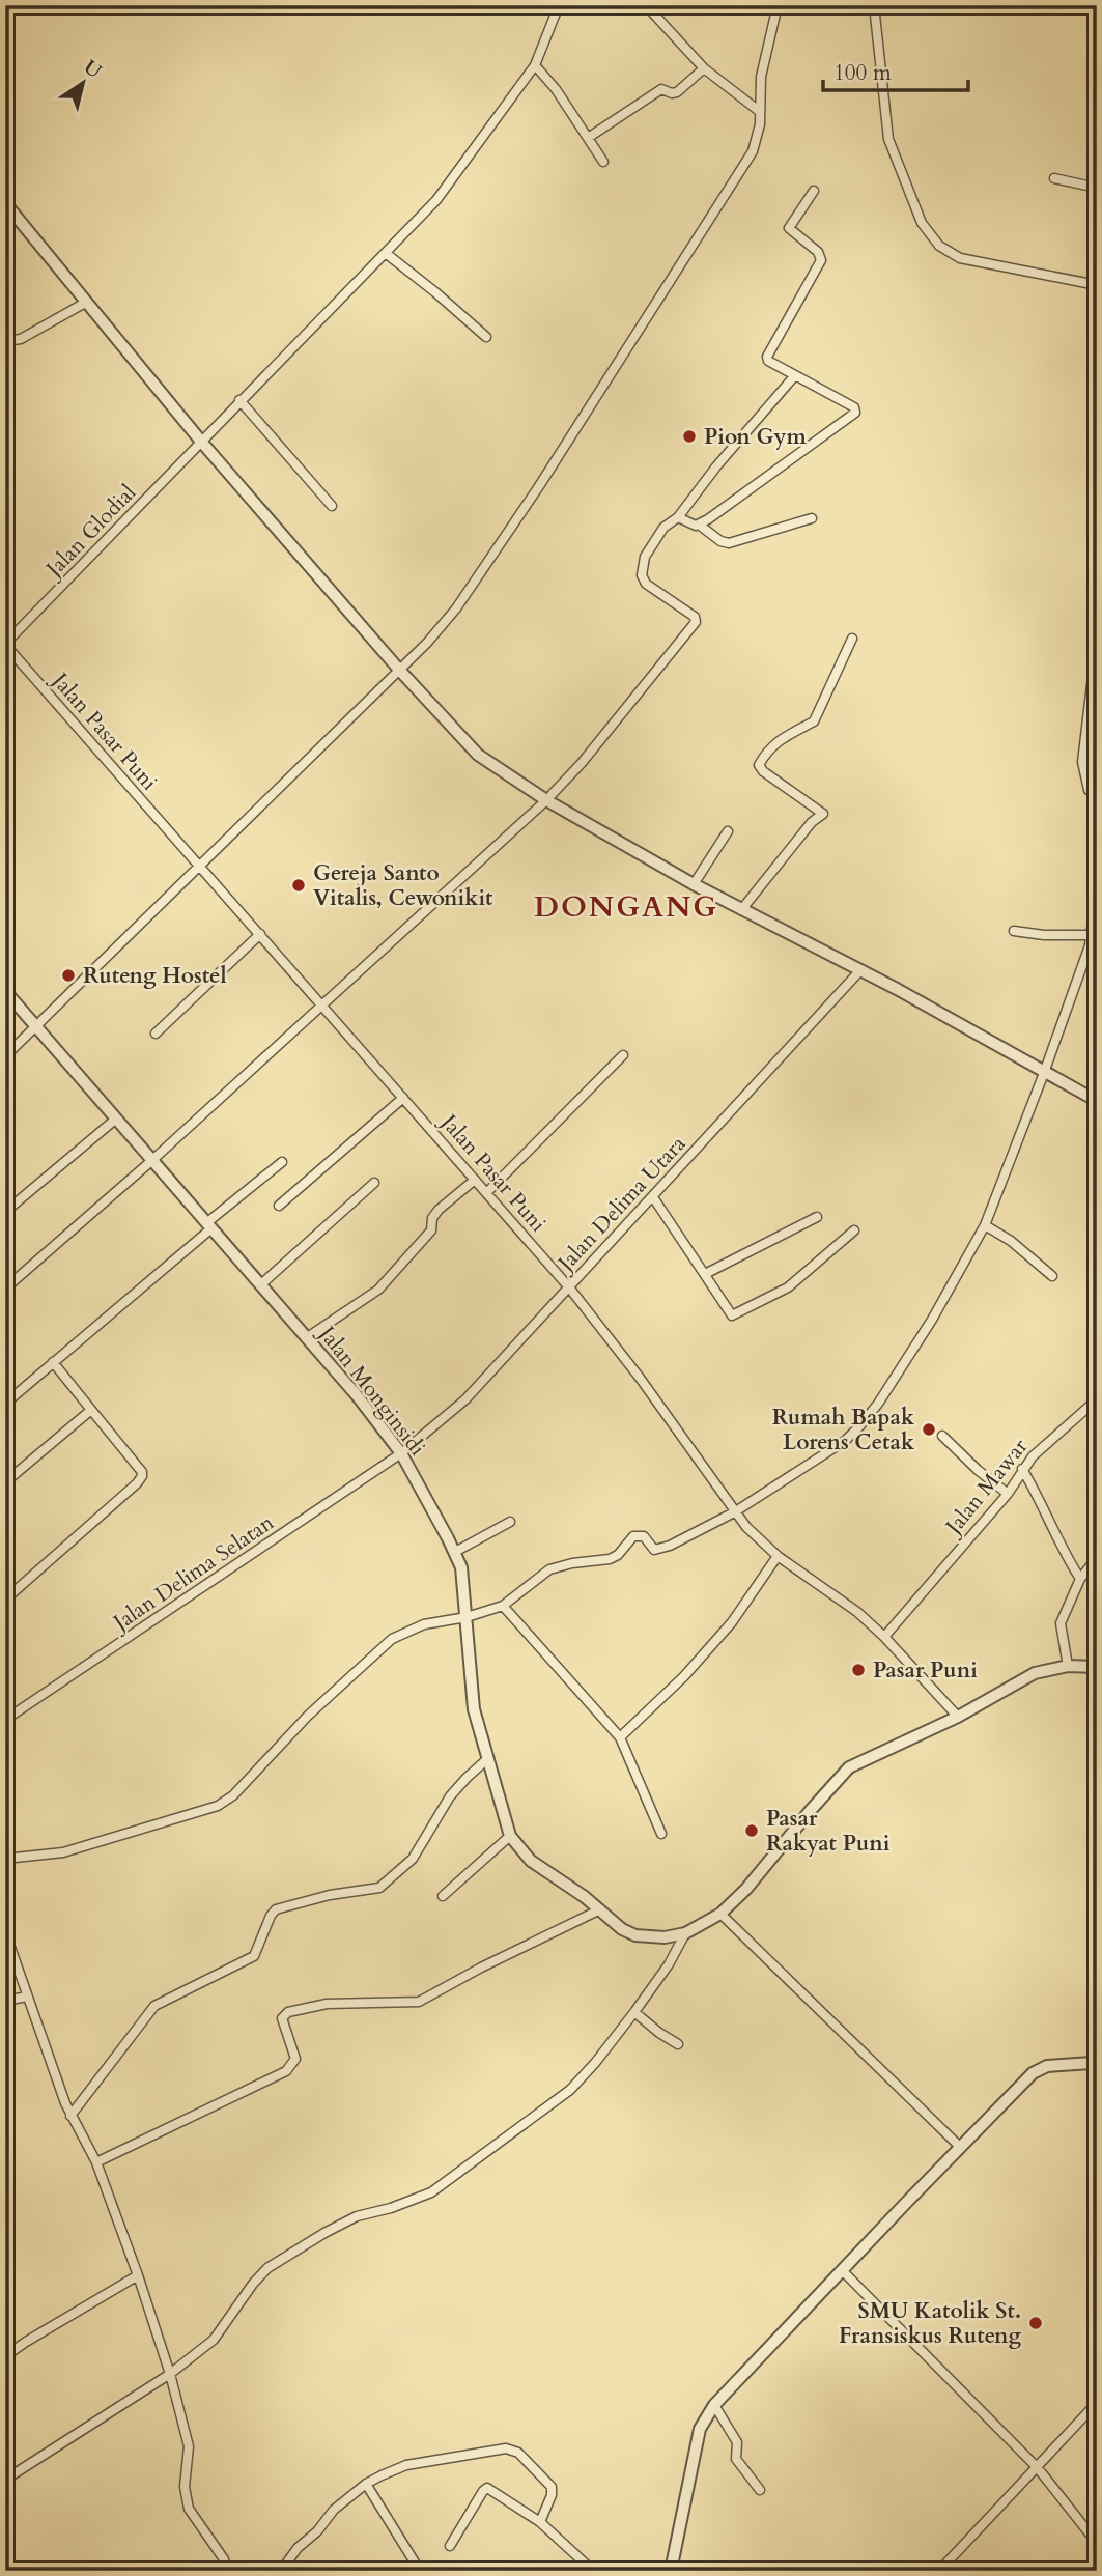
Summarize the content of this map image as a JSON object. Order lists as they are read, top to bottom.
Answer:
{
  "streets": {
    "street": [
      "Jalan Glodial",
      "Jalan Pasar Puni",
      "Jalan Delima Utara",
      "Jalan Monginsidi",
      "Jalan Mawar",
      "Jalan Delima Selatan"
    ]
  },
  "crossings": [
    ["Jalan Glodial", "Jalan Pasar Puni"],
    ["Jalan Pasar Puni", "Jalan Delima Utara"],
    ["Jalan Pasar Puni", "Jalan Monginsidi"],
    ["Jalan Pasar Puni", "Jalan Mawar"],
    ["Jalan Delima Utara", "Jalan Monginsidi"],
    ["Jalan Delima Utara", "Jalan Delima Selatan"],
    ["Jalan Monginsidi", "Jalan Delima Selatan"]
  ],
  "districts": ["DONGANG"],
  "places": [
    "Pion Gym",
    "Gereja Santo Vitalis, Cewonikit",
    "Ruteng Hostel",
    "Rumah Bapak Lorens Cetak",
    "Pasar Puni",
    "Pasar Rakyat Puni",
    "SMU Katolik St. Fransiskus Ruteng"
  ],
  "scale_bar": "100 m",
  "north": "top right"
}
